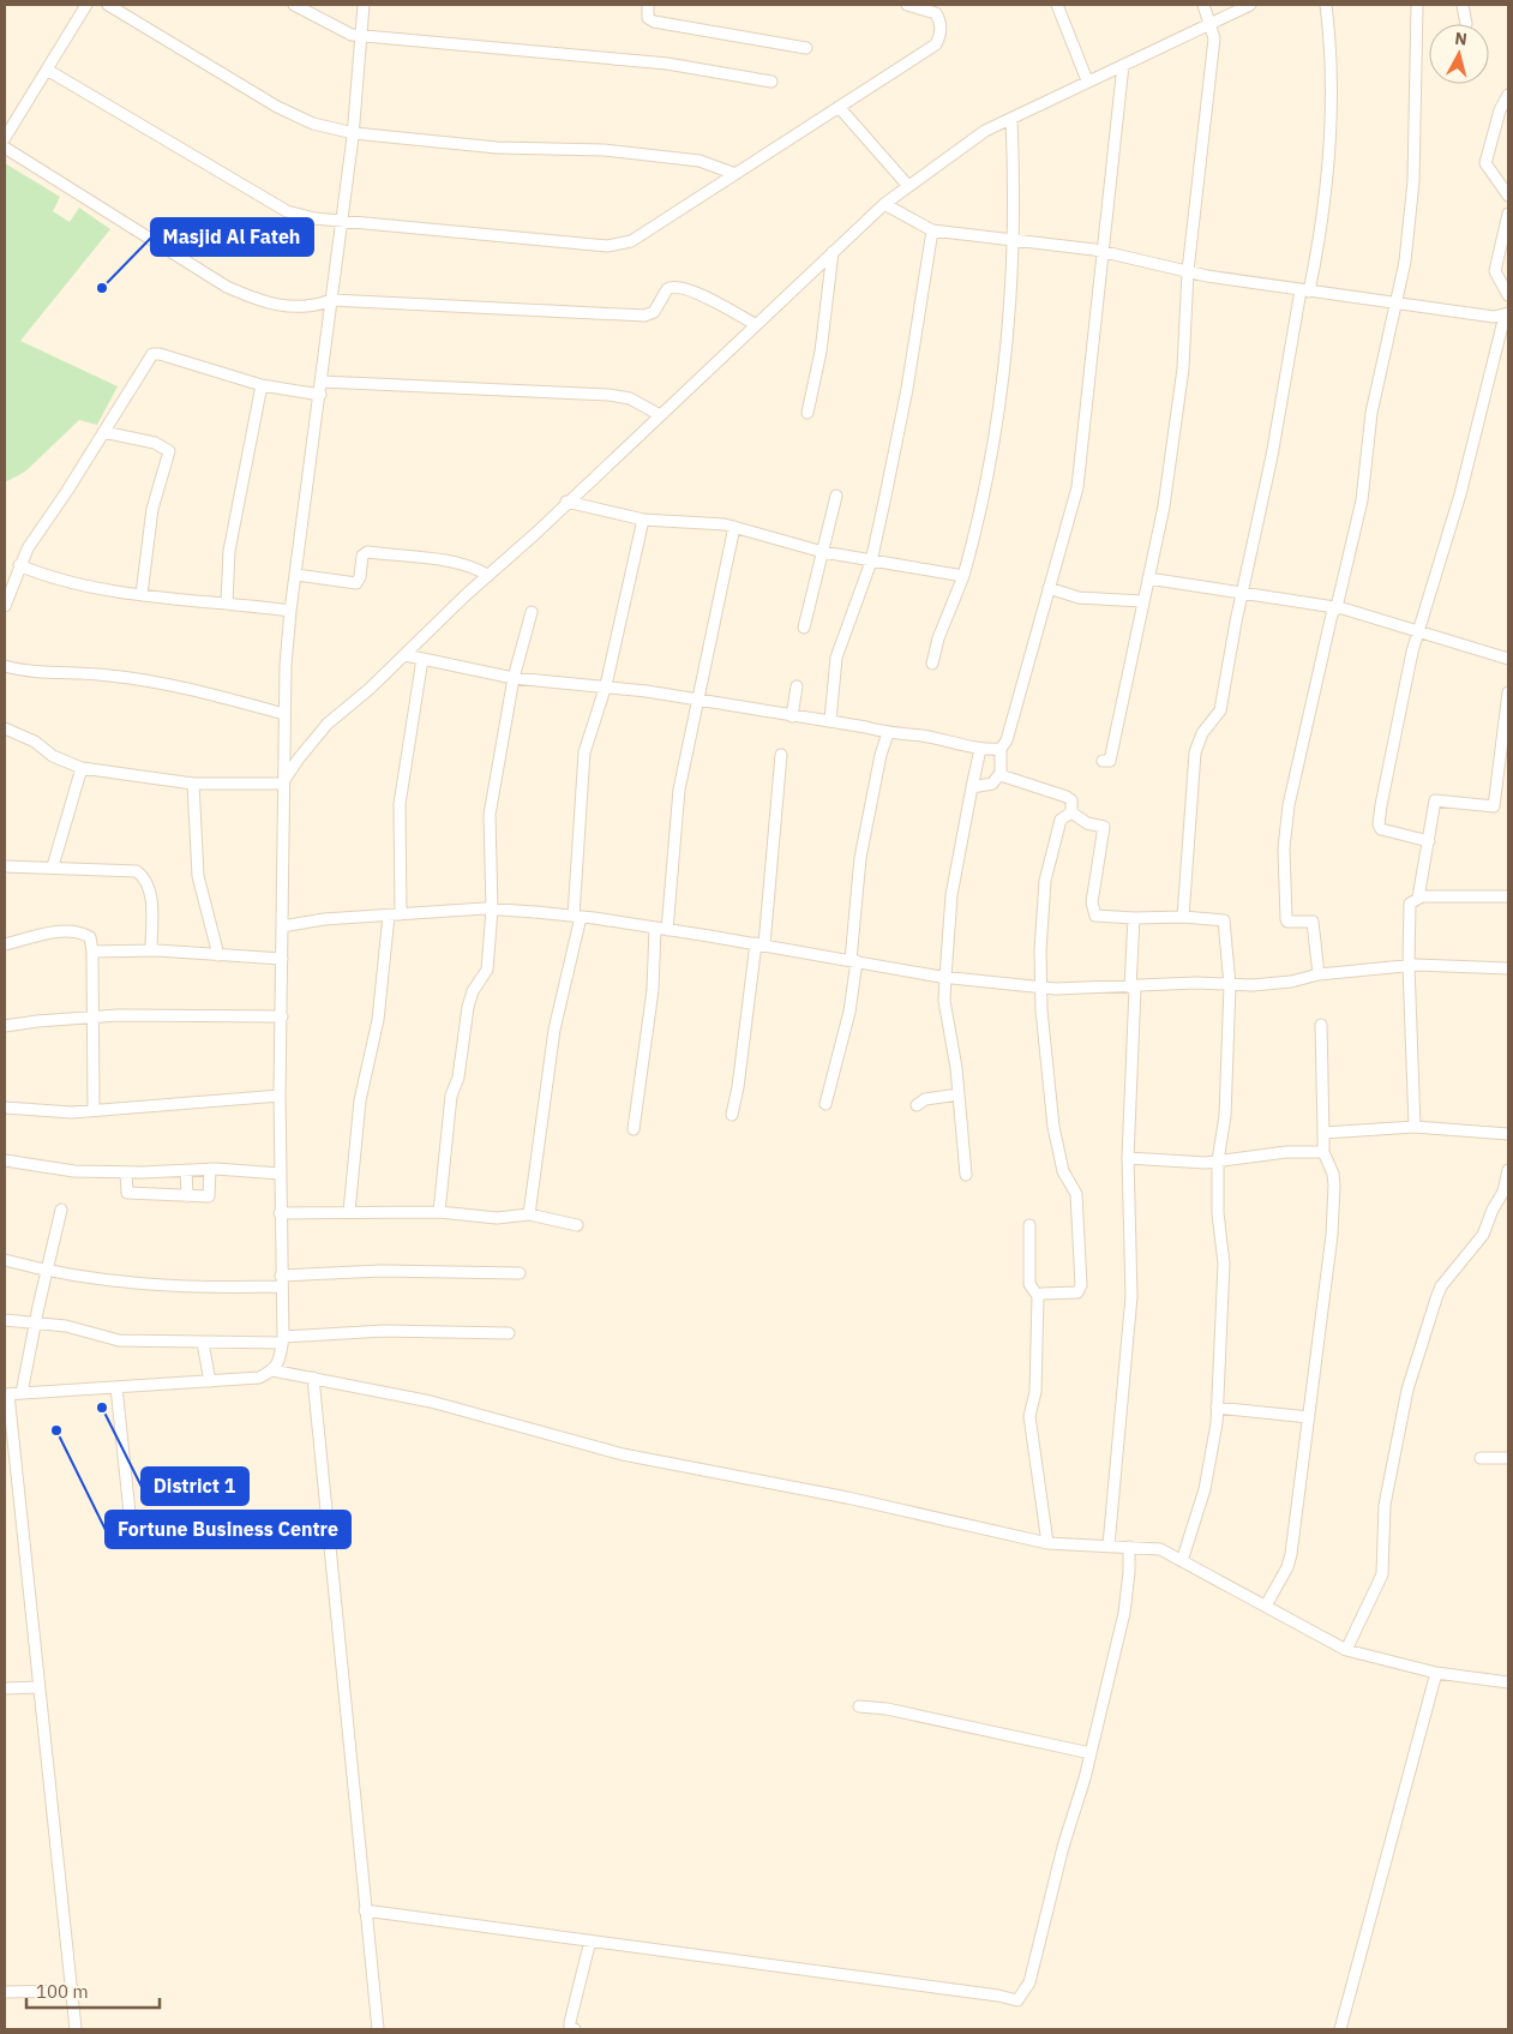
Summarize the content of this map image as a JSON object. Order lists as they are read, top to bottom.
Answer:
{
  "places": ["Masjid Al Fateh", "District 1", "Fortune Business Centre"],
  "scale_bar": "100 m",
  "north": "top"
}
